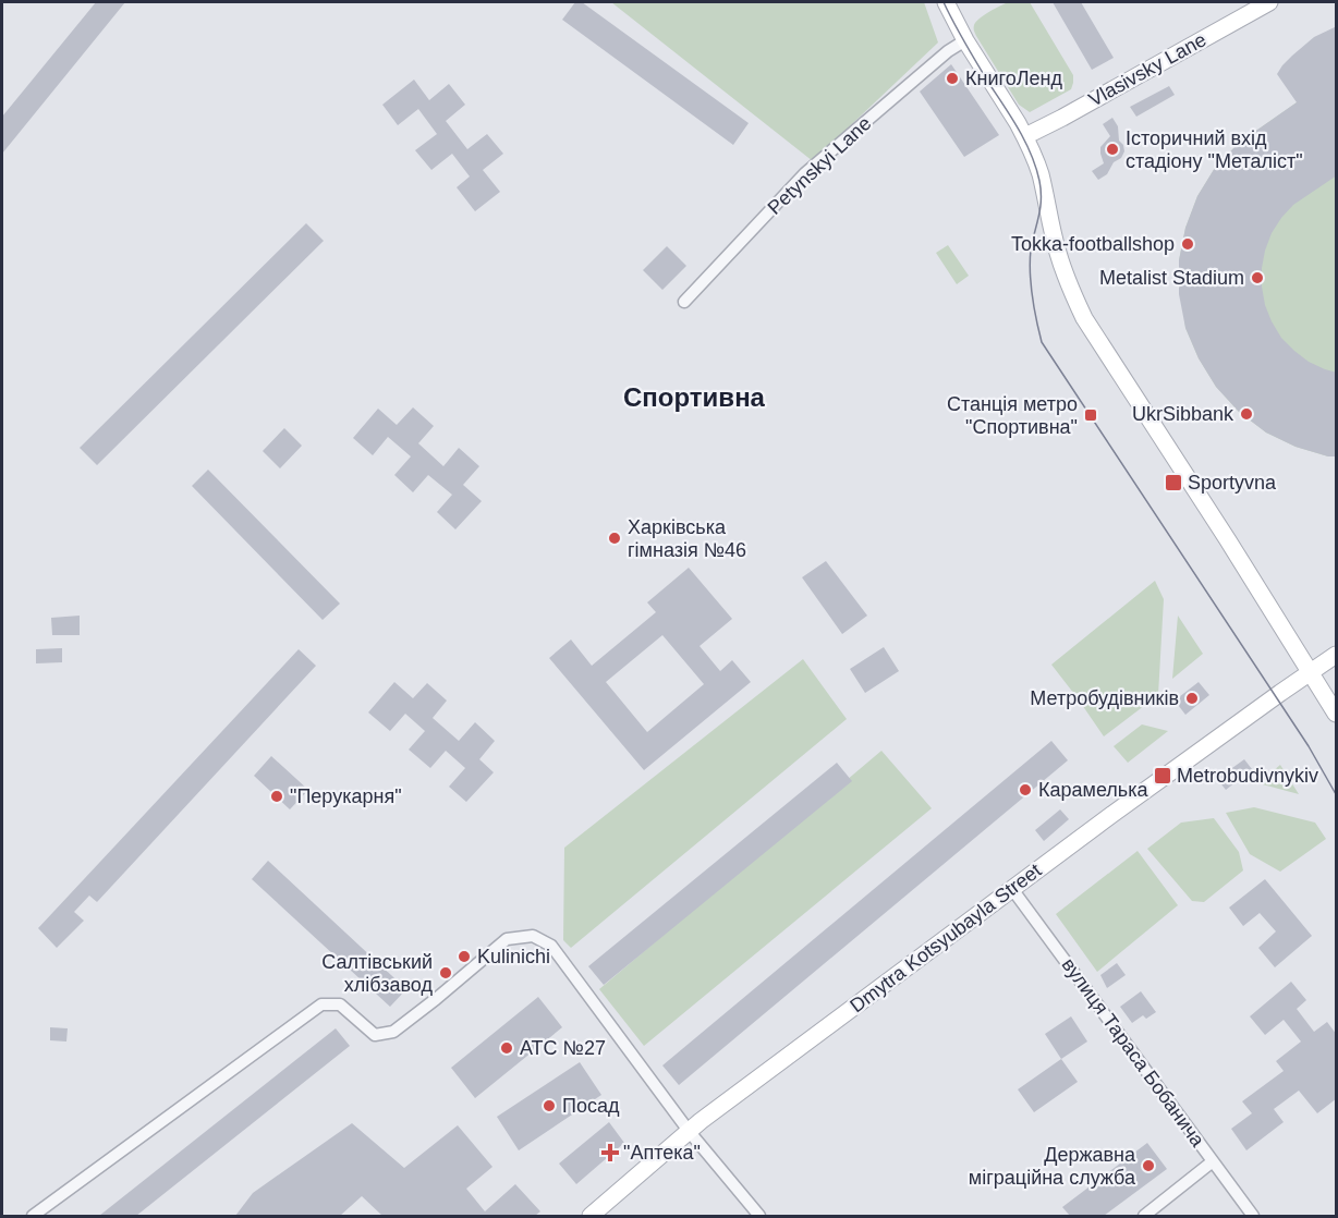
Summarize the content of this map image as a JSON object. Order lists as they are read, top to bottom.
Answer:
{
  "streets": {
    "main road": ["Vlasivsky Lane", "Dmytra Kotsyubayla Street"],
    "street": ["Petynskyi Lane", "вулиця Тараса Бобанича"]
  },
  "crossings": [
    ["Dmytra Kotsyubayla Street", "вулиця Тараса Бобанича"]
  ],
  "districts": ["Спортивна"],
  "places": {
    "other": [
      "КнигоЛенд",
      "Історичний вхід стадіону \"Металіст\"",
      "Tokka-footballshop",
      "Metalist Stadium",
      "UkrSibbank",
      "Харківська гімназія №46",
      "Метробудівників",
      "Карамелька",
      "\"Перукарня\"",
      "Kulinichi",
      "Салтівський хлібзавод",
      "АТС №27",
      "Посад",
      "Державна міграційна служба"
    ],
    "transit": ["Станція метро \"Спортивна\"", "Sportyvna", "Metrobudіvnykіv"],
    "health": ["\"Аптека\""]
  }
}
